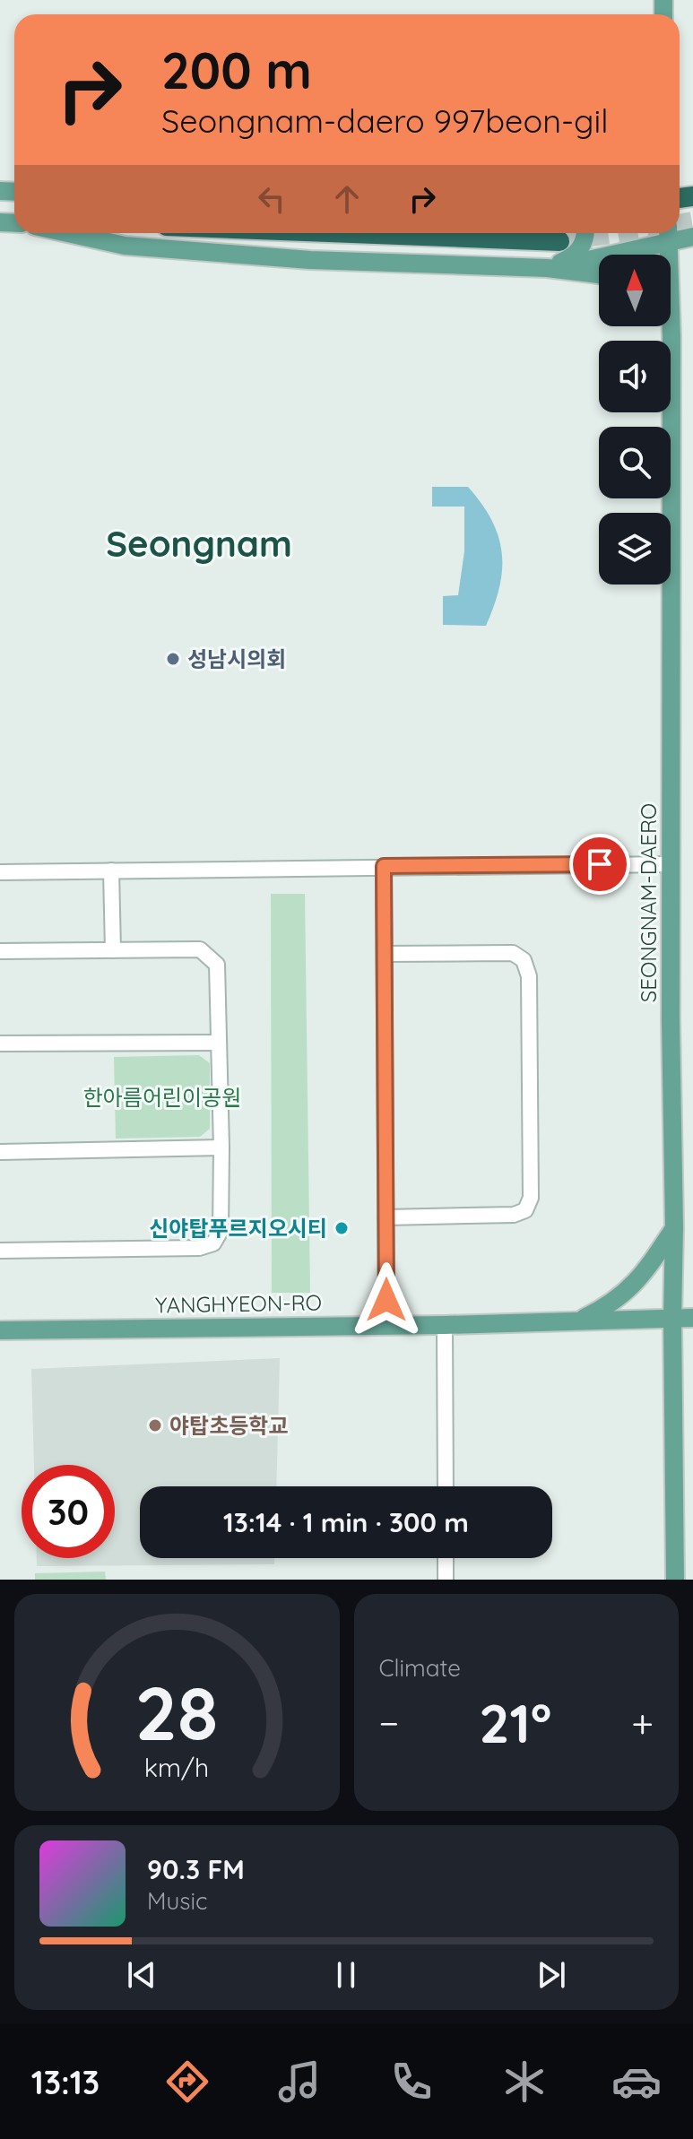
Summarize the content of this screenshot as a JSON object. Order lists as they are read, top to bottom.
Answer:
{
  "streets": {
    "main road": ["SEONGNAM-DAERO", "YANGHYEON-RO"]
  },
  "crossings": [
    ["SEONGNAM-DAERO", "YANGHYEON-RO"]
  ],
  "districts": ["Seongnam"],
  "parks": ["한아름어린이공원"],
  "places": ["성남시의회", "신야탑푸르지오시티", "야탑초등학교"],
  "north": "top",
  "page": {
    "turn": ["200 m", "Seongnam-daero 997beon-gil"],
    "limit": "30",
    "trip": "13:14 · 1 min · 300 m",
    "tile": "Climate",
    "heat": ["−", "21°", "+"],
    "song": ["90.3 FM", "Music"],
    "tabs": "13:13",
    "gauge": ["28", "km/h"]
  }
}
